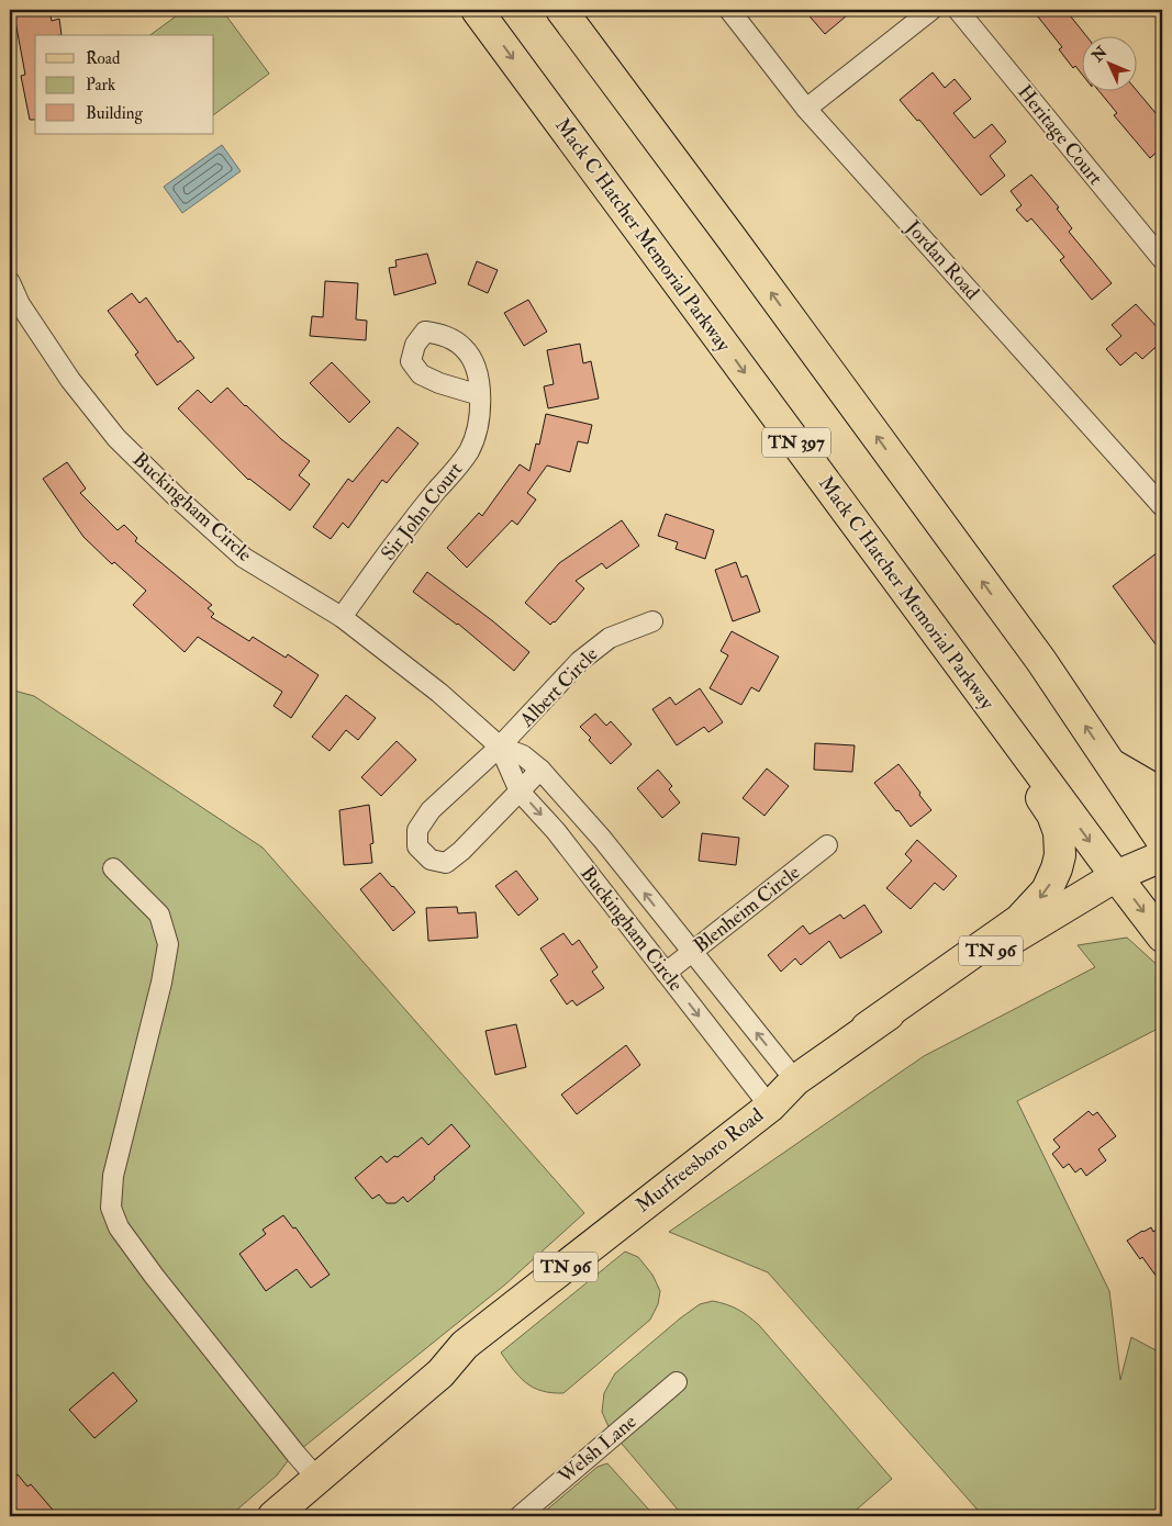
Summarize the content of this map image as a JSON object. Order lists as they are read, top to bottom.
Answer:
{
  "streets": {
    "main road": [
      "Mack C Hatcher Memorial Parkway",
      "TN 397",
      "TN 96",
      "Murfreesboro Road"
    ],
    "street": [
      "Heritage Court",
      "Jordan Road",
      "Buckingham Circle",
      "Sir John Court",
      "Albert Circle",
      "Blenheim Circle",
      "Welsh Lane"
    ]
  },
  "crossings": [
    ["Mack C Hatcher Memorial Parkway", "Murfreesboro Road"],
    ["Buckingham Circle", "Sir John Court"],
    ["Buckingham Circle", "Albert Circle"],
    ["Buckingham Circle", "Blenheim Circle"],
    ["Buckingham Circle", "Murfreesboro Road"]
  ],
  "legend": ["Road", "Park", "Building"],
  "north": "top left"
}
